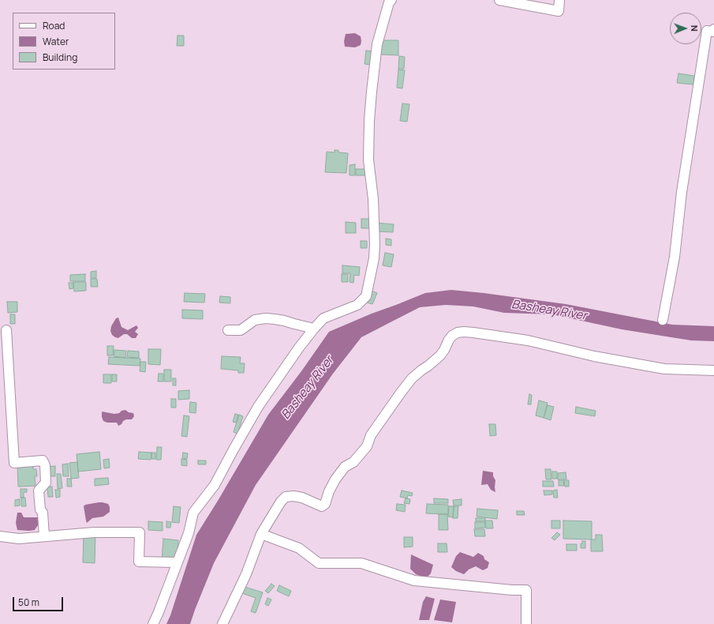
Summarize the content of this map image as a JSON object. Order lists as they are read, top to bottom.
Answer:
{
  "water": ["Basheay River"],
  "legend": ["Road", "Water", "Building"],
  "scale_bar": "50 m",
  "north": "right"
}
